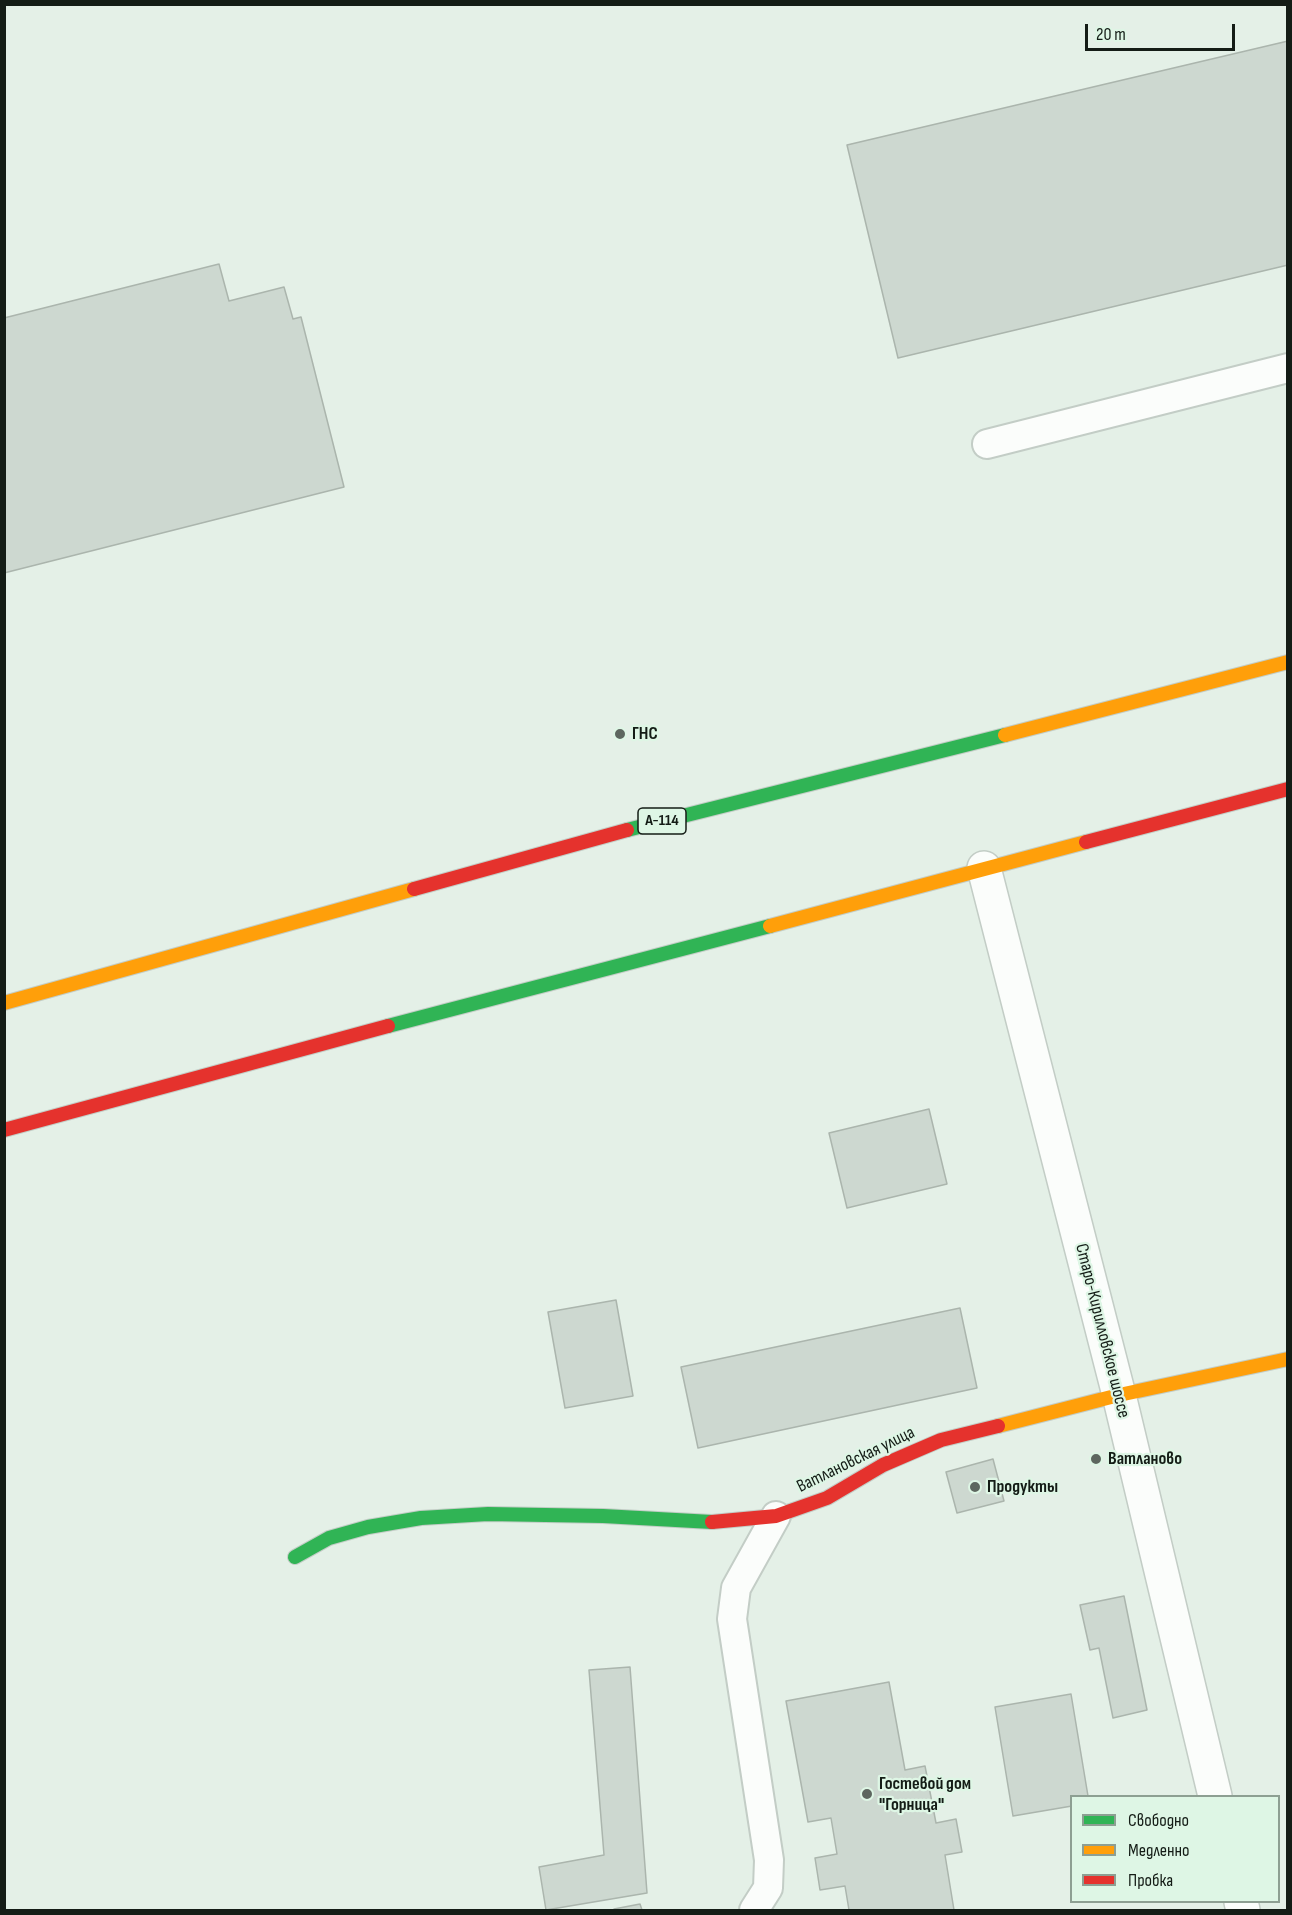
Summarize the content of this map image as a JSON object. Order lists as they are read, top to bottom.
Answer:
{
  "streets": {
    "main road": ["А-114", "Ватлановская улица"],
    "street": ["Старо-Кирилловское шоссе"]
  },
  "crossings": [
    ["Старо-Кирилловское шоссе", "Ватлановская улица"]
  ],
  "places": [
    "ГНС",
    "Ватланово",
    "Продукты",
    "Гостевой дом \"Горница\""
  ],
  "legend": ["Свободно", "Медленно", "Пробка"],
  "scale_bar": "20 m"
}
